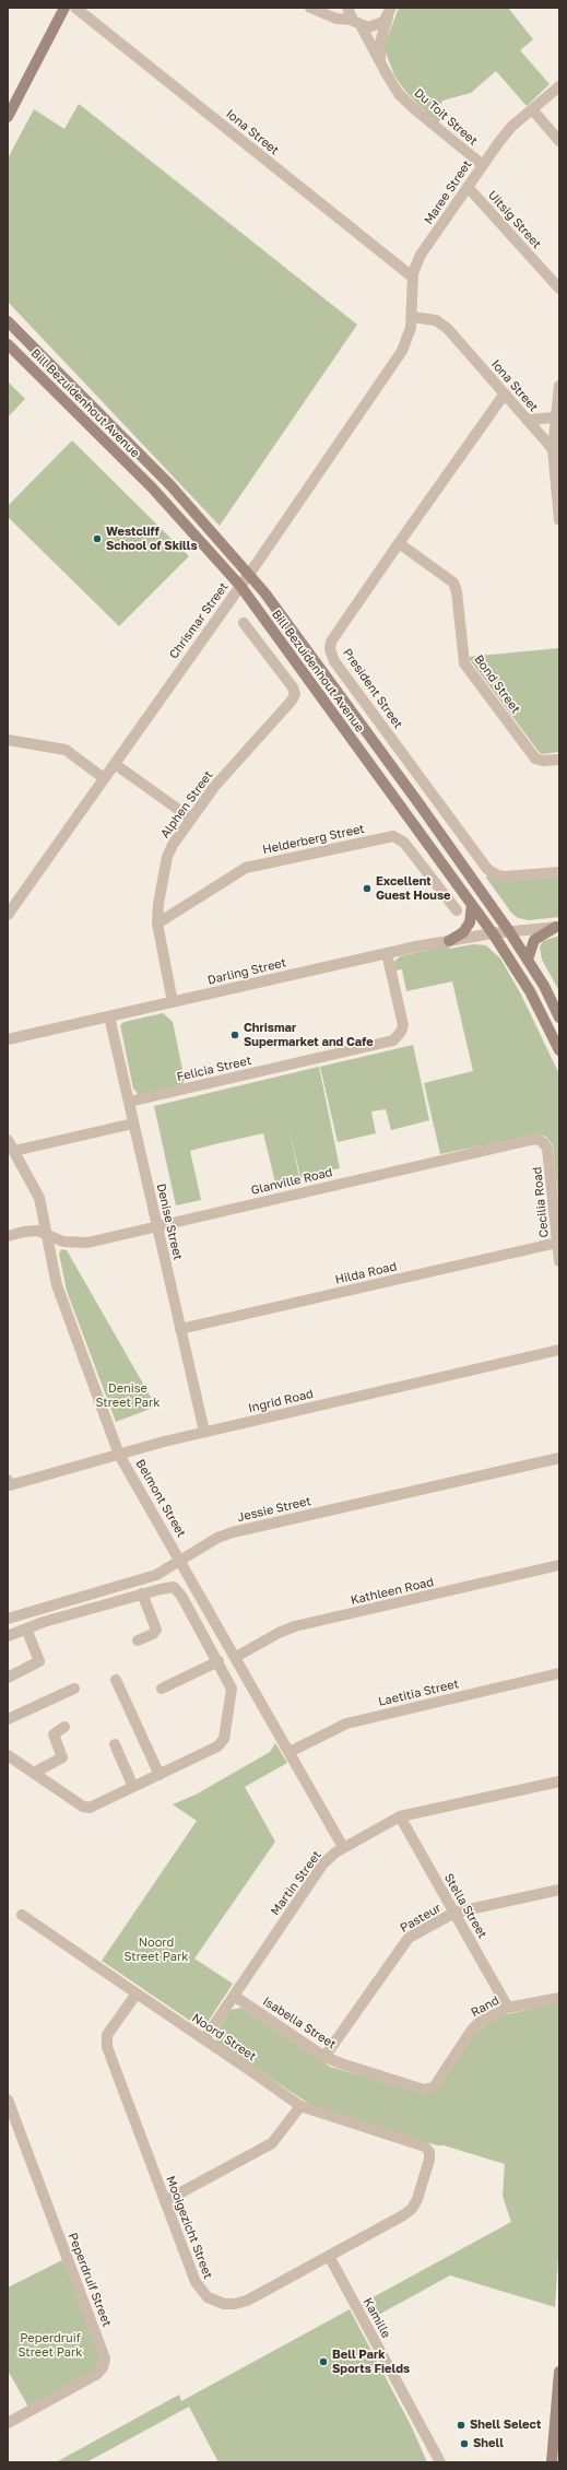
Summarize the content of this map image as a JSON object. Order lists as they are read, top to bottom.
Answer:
{
  "streets": {
    "main road": ["Bill Bezuidenhout Avenue"],
    "street": [
      "Du Toit Street",
      "Iona Street",
      "Maree Street",
      "Uitsig Street",
      "Chrismar Street",
      "Bond Street",
      "President Street",
      "Alphen Street",
      "Helderberg Street",
      "Darling Street",
      "Felicia Street",
      "Glanville Road",
      "Cecilia Road",
      "Denise Street",
      "Hilda Road",
      "Ingrid Road",
      "Belmont Street",
      "Jessie Street",
      "Kathleen Road",
      "Laetitia Street",
      "Martin Street",
      "Stella Street",
      "Pasteur",
      "Rand",
      "Isabella Street",
      "Noord Street",
      "Mooigezicht Street",
      "Peperdruif Street",
      "Kamille"
    ]
  },
  "crossings": [
    ["Du Toit Street", "Maree Street"],
    ["Iona Street", "Maree Street"],
    ["Iona Street", "President Street"],
    ["Maree Street", "Uitsig Street"],
    ["Maree Street", "Chrismar Street"],
    ["Bill Bezuidenhout Avenue", "Chrismar Street"],
    ["Bill Bezuidenhout Avenue", "Darling Street"],
    ["Bond Street", "President Street"],
    ["Alphen Street", "Helderberg Street"],
    ["Alphen Street", "Darling Street"],
    ["Darling Street", "Felicia Street"],
    ["Darling Street", "Denise Street"],
    ["Felicia Street", "Denise Street"],
    ["Glanville Road", "Cecilia Road"],
    ["Glanville Road", "Denise Street"],
    ["Glanville Road", "Belmont Street"],
    ["Cecilia Road", "Hilda Road"],
    ["Denise Street", "Hilda Road"],
    ["Denise Street", "Ingrid Road"],
    ["Ingrid Road", "Belmont Street"],
    ["Belmont Street", "Jessie Street"],
    ["Belmont Street", "Kathleen Road"],
    ["Belmont Street", "Laetitia Street"],
    ["Belmont Street", "Martin Street"],
    ["Martin Street", "Stella Street"],
    ["Martin Street", "Isabella Street"],
    ["Martin Street", "Noord Street"],
    ["Stella Street", "Pasteur"],
    ["Stella Street", "Rand"],
    ["Pasteur", "Isabella Street"],
    ["Rand", "Isabella Street"],
    ["Noord Street", "Mooigezicht Street"],
    ["Mooigezicht Street", "Kamille"]
  ],
  "parks": ["Denise Street Park", "Noord Street Park", "Peperdruif Street Park"],
  "places": [
    "Westcliff School of Skills",
    "Excellent Guest House",
    "Chrismar Supermarket and Cafe",
    "Bell Park Sports Fields",
    "Shell Select",
    "Shell"
  ]
}
